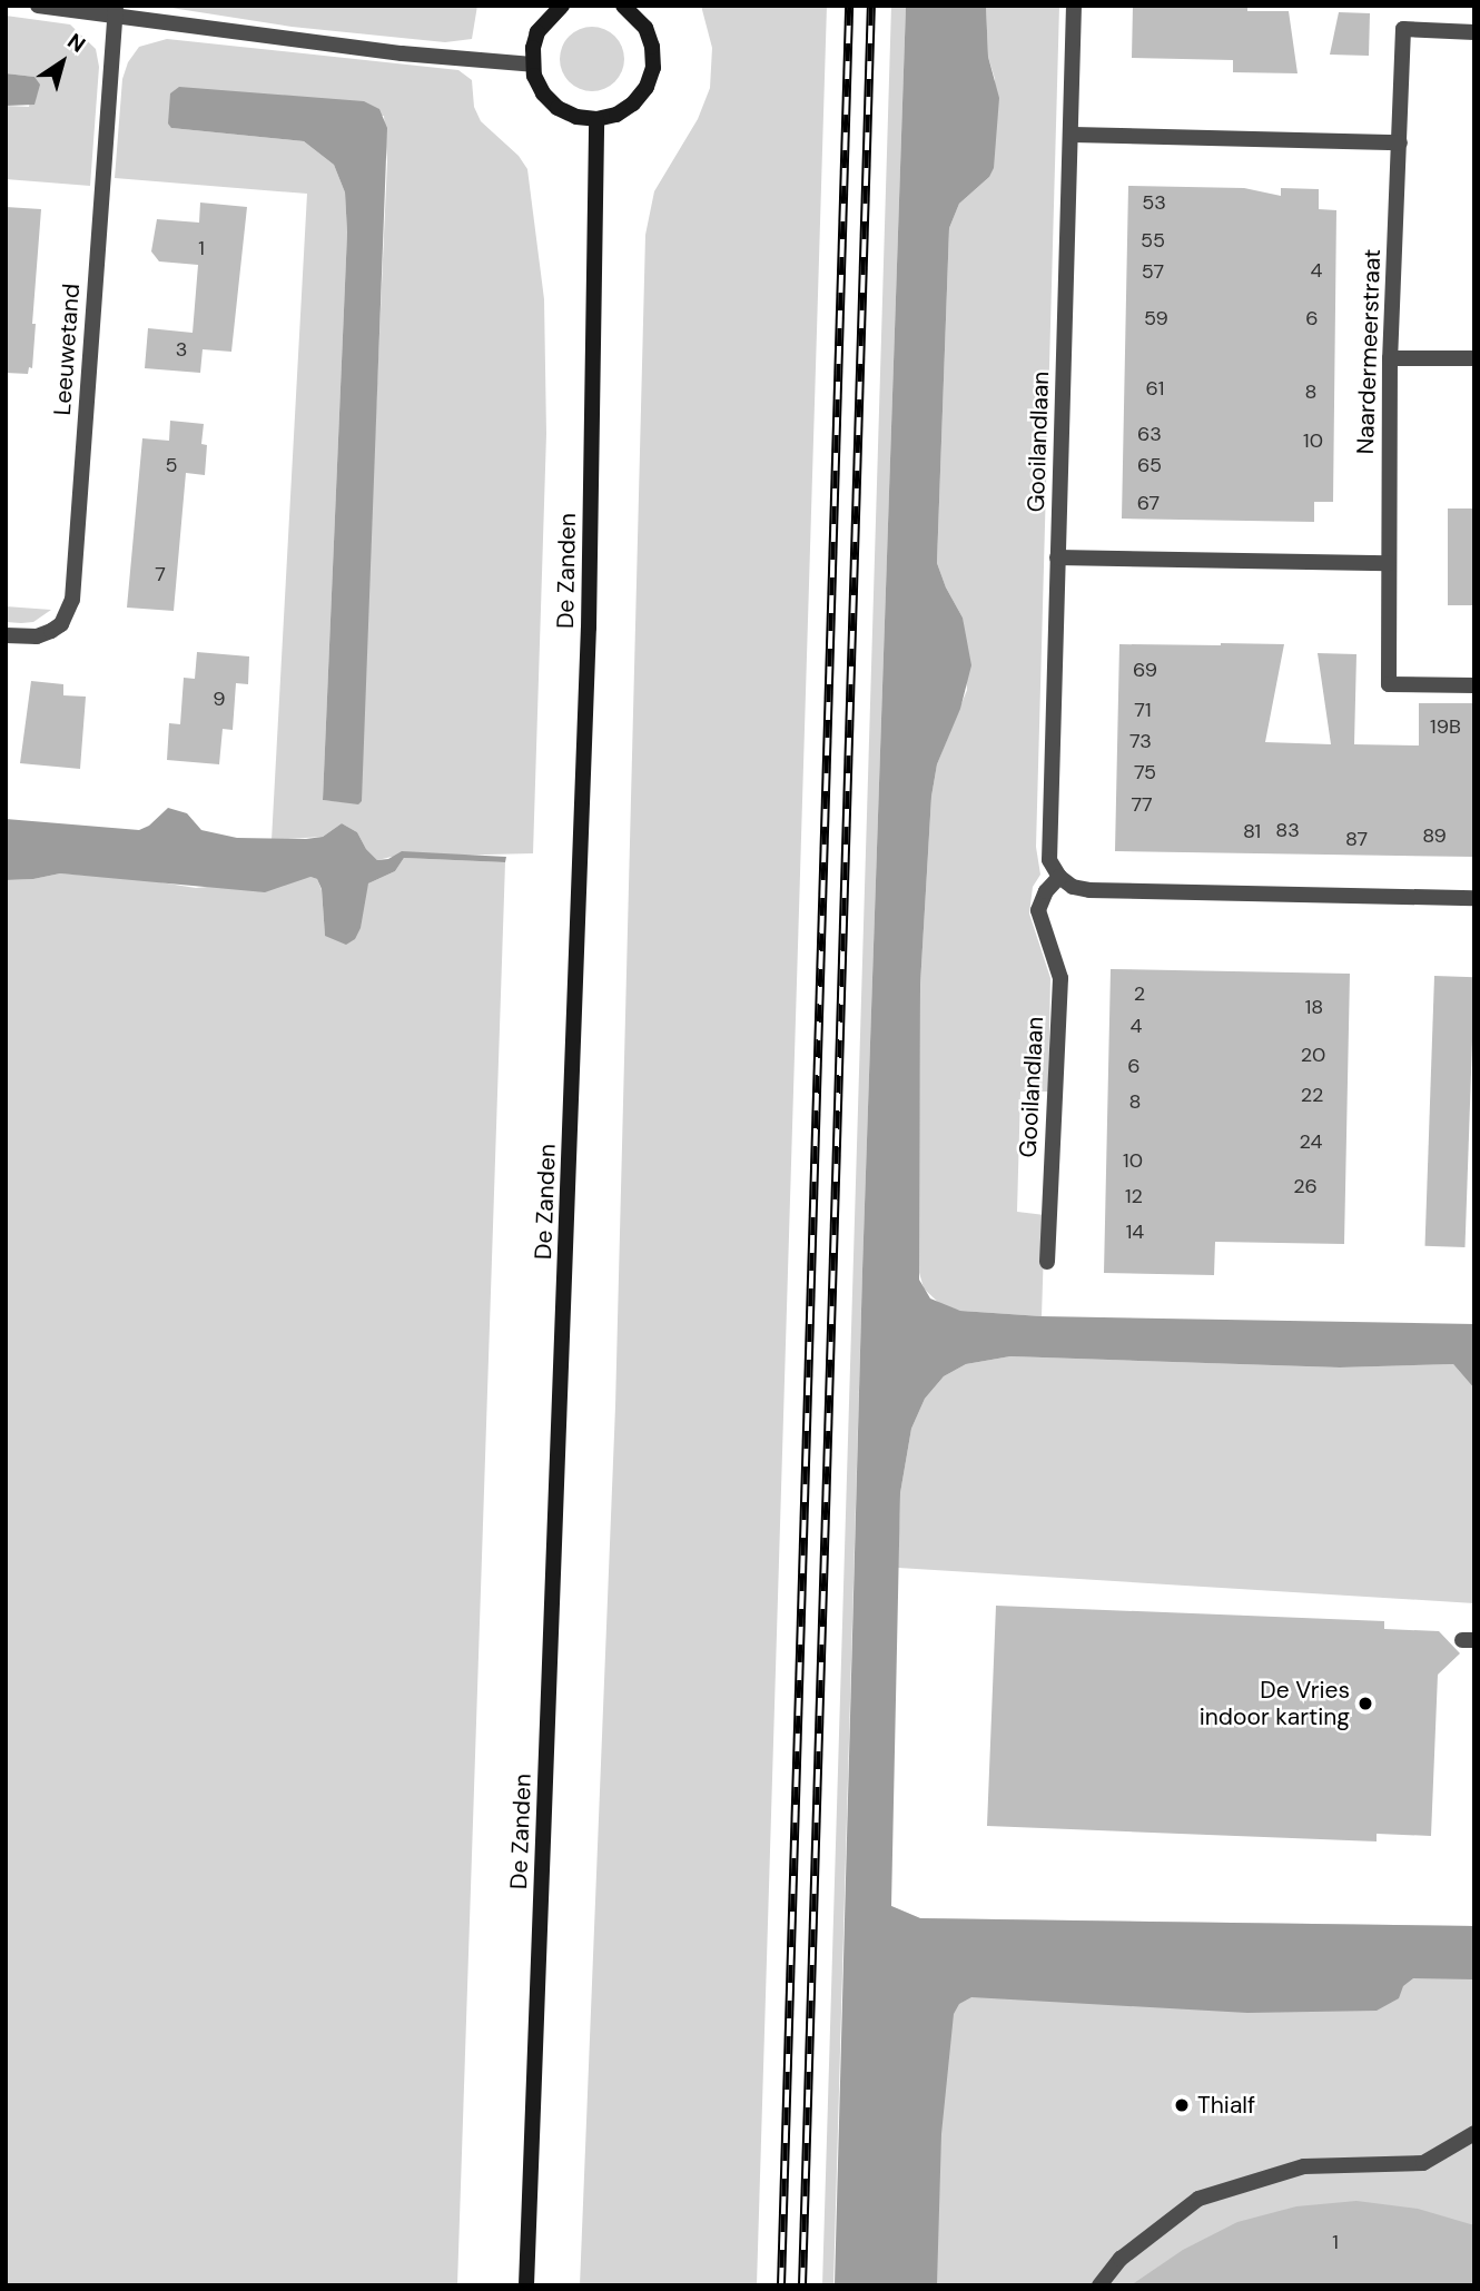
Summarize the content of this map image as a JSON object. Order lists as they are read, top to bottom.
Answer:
{
  "streets": {
    "main road": ["De Zanden"],
    "street": ["Leeuwetand", "Naardermeerstraat", "Gooilandlaan"]
  },
  "places": ["De Vries indoor karting", "Thialf"],
  "house_numbers": [
    "53",
    "55",
    "1",
    "4",
    "57",
    "59",
    "6",
    "3",
    "61",
    "8",
    "63",
    "10",
    "5",
    "65",
    "67",
    "7",
    "69",
    "9",
    "71",
    "19B",
    "73",
    "75",
    "77",
    "83",
    "81",
    "89",
    "87",
    "2",
    "18",
    "4",
    "20",
    "6",
    "22",
    "8",
    "24",
    "10",
    "26",
    "12",
    "14",
    "1"
  ],
  "north": "top right"
}
